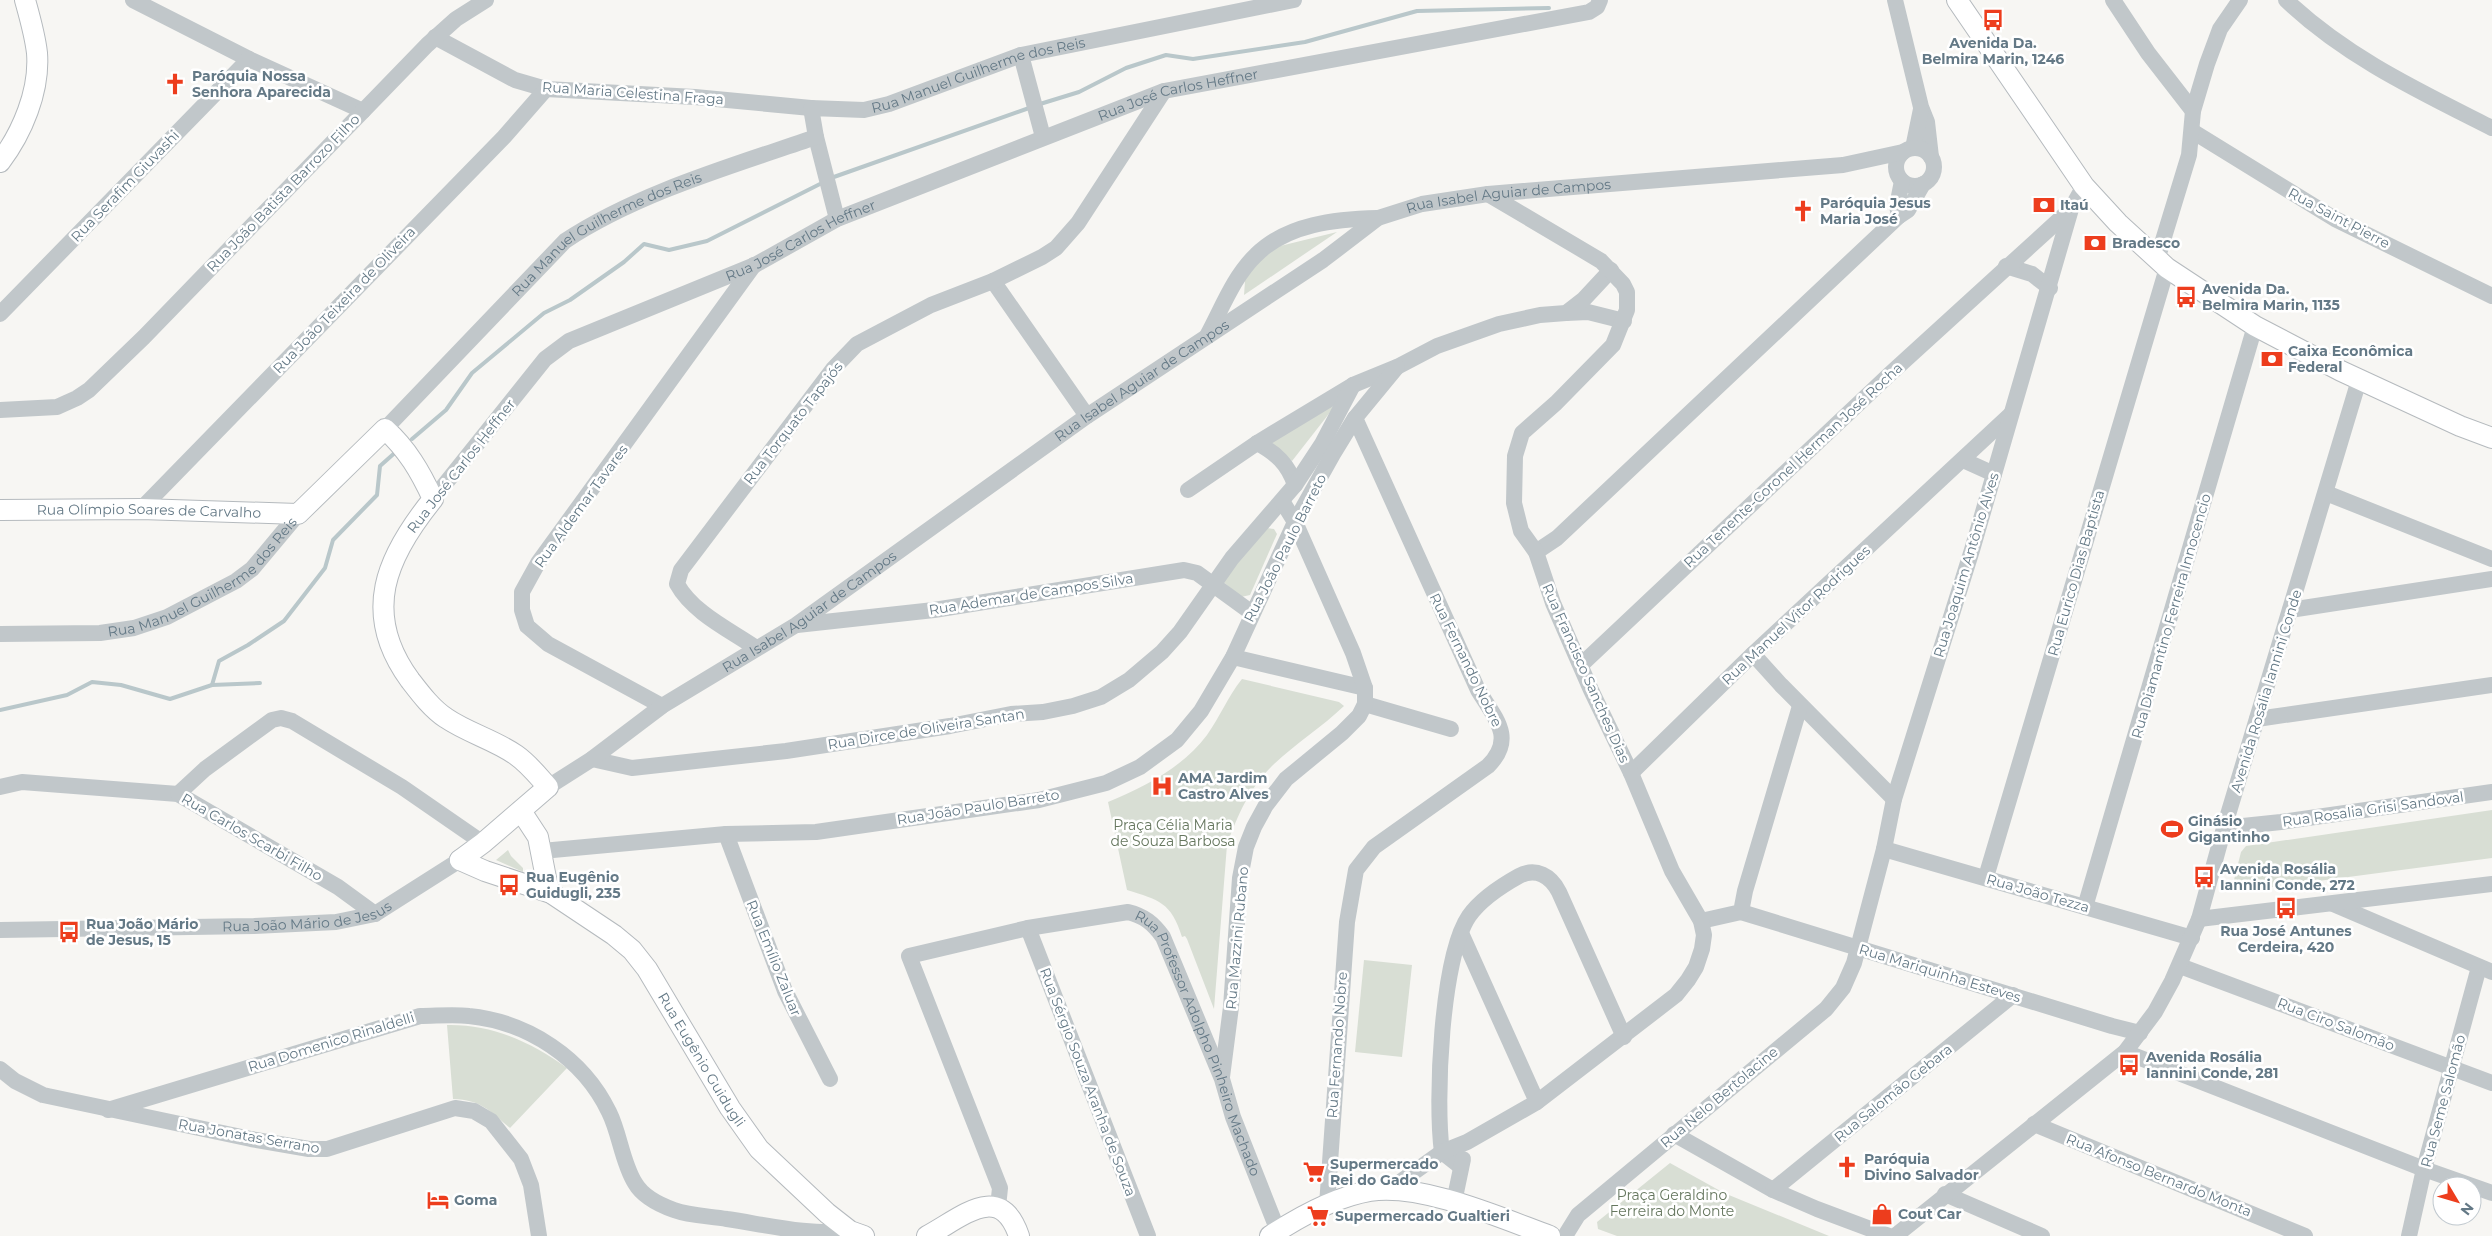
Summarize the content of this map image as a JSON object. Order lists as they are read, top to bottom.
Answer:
{
  "streets": {
    "main road": [
      "Rua Manuel Guilherme dos Reis",
      "Rua José Carlos Heffner",
      "Rua Isabel Aguiar de Campos",
      "Rua Olímpio Soares de Carvalho",
      "Rua João Mário de Jesus",
      "Rua Eugênio Guidugli"
    ],
    "street": [
      "Rua Maria Celestina Fraga",
      "Rua Serafim Giuvashi",
      "Rua João Batista Barrozo Filho",
      "Rua Saint Pierre",
      "Rua João Teixeira de Oliveira",
      "Rua Torquato Tapajós",
      "Rua Tenente-Coronel Herman José Rocha",
      "Rua Aldemar Tavares",
      "Rua João Paulo Barreto",
      "Rua Joaquim Antônio Alves",
      "Rua Eurico Dias Baptista",
      "Rua Ademar de Campos Silva",
      "Rua Manuel Vitor Rodrigues",
      "Rua Diamantino Ferreira Innocencio",
      "Rua Fernando Nobre",
      "Rua Francisco Sanches Dias",
      "Avenida Rosália Iannini Conde",
      "Rua Dirce de Oliveira Santan",
      "Rua Rosalia Grisi Sandoval",
      "Rua Carlos Scarbi Filho",
      "Rua João Tezza",
      "Rua Mazzini Rubano",
      "Rua Emílio Zaluar",
      "Rua Mariquinha Esteves",
      "Rua Ciro Salomão",
      "Rua Domenico Rinaldelli",
      "Rua Professor Adolpho Pinheiro Machado",
      "Rua Sérgio Souza Aranha de Souza",
      "Rua Salomão Gebara",
      "Rua Nelo Bertolacine",
      "Rua Seme Salomão",
      "Rua Jonatas Serrano",
      "Rua Afonso Bernardo Monta"
    ]
  },
  "crossings": [
    ["Rua Manuel Guilherme dos Reis", "Rua Maria Celestina Fraga"],
    ["Rua Manuel Guilherme dos Reis", "Rua Olímpio Soares de Carvalho"],
    ["Rua Maria Celestina Fraga", "Rua João Teixeira de Oliveira"],
    ["Rua José Carlos Heffner", "Rua Isabel Aguiar de Campos"],
    ["Rua José Carlos Heffner", "Rua Torquato Tapajós"],
    ["Rua José Carlos Heffner", "Rua Aldemar Tavares"],
    ["Rua Serafim Giuvashi", "Rua João Batista Barrozo Filho"],
    ["Rua Isabel Aguiar de Campos", "Rua Torquato Tapajós"],
    ["Rua Isabel Aguiar de Campos", "Rua Aldemar Tavares"],
    ["Rua Isabel Aguiar de Campos", "Rua Ademar de Campos Silva"],
    ["Rua Isabel Aguiar de Campos", "Rua Francisco Sanches Dias"],
    ["Rua Isabel Aguiar de Campos", "Rua Dirce de Oliveira Santan"],
    ["Rua Isabel Aguiar de Campos", "Rua João Mário de Jesus"],
    ["Rua Saint Pierre", "Rua Eurico Dias Baptista"],
    ["Rua João Teixeira de Oliveira", "Rua Olímpio Soares de Carvalho"],
    ["Rua Tenente-Coronel Herman José Rocha", "Rua Joaquim Antônio Alves"],
    ["Rua Tenente-Coronel Herman José Rocha", "Rua Francisco Sanches Dias"],
    ["Rua João Paulo Barreto", "Rua Ademar de Campos Silva"],
    ["Rua João Paulo Barreto", "Rua Fernando Nobre"],
    ["Rua João Paulo Barreto", "Rua Dirce de Oliveira Santan"],
    ["Rua João Paulo Barreto", "Rua Emílio Zaluar"],
    ["Rua Joaquim Antônio Alves", "Rua Manuel Vitor Rodrigues"],
    ["Rua Joaquim Antônio Alves", "Rua João Tezza"],
    ["Rua Joaquim Antônio Alves", "Rua Mariquinha Esteves"],
    ["Rua Joaquim Antônio Alves", "Rua Nelo Bertolacine"],
    ["Rua Eurico Dias Baptista", "Rua João Tezza"],
    ["Rua Ademar de Campos Silva", "Rua Dirce de Oliveira Santan"],
    ["Rua Manuel Vitor Rodrigues", "Rua Francisco Sanches Dias"],
    ["Rua Diamantino Ferreira Innocencio", "Rua João Tezza"],
    ["Avenida Rosália Iannini Conde", "Rua Rosalia Grisi Sandoval"],
    ["Avenida Rosália Iannini Conde", "Rua João Tezza"],
    ["Avenida Rosália Iannini Conde", "Rua Mariquinha Esteves"],
    ["Avenida Rosália Iannini Conde", "Rua Ciro Salomão"],
    ["Avenida Rosália Iannini Conde", "Rua Afonso Bernardo Monta"],
    ["Rua Carlos Scarbi Filho", "Rua João Mário de Jesus"],
    ["Rua João Mário de Jesus", "Rua Eugênio Guidugli"],
    ["Rua Mazzini Rubano", "Rua Professor Adolpho Pinheiro Machado"],
    ["Rua Mariquinha Esteves", "Rua Salomão Gebara"],
    ["Rua Mariquinha Esteves", "Rua Nelo Bertolacine"],
    ["Rua Ciro Salomão", "Rua Seme Salomão"],
    ["Rua Domenico Rinaldelli", "Rua Eugênio Guidugli"],
    ["Rua Domenico Rinaldelli", "Rua Jonatas Serrano"],
    ["Rua Professor Adolpho Pinheiro Machado", "Rua Sérgio Souza Aranha de Souza"]
  ],
  "parks": ["Praça Célia Maria de Souza Barbosa", "Praça Geraldino Ferreira do Monte"],
  "places": {
    "bus stop": [
      "Avenida Da. Belmira Marin, 1246",
      "Avenida Da. Belmira Marin, 1135",
      "Avenida Rosália Iannini Conde, 272",
      "Rua Eugênio Guidugli, 235",
      "Rua José Antunes Cerdeira, 420",
      "Rua João Mário de Jesus, 15",
      "Avenida Rosália Iannini Conde, 281"
    ],
    "church": ["Paróquia Nossa Senhora Aparecida", "Paróquia Jesus Maria José", "Paróquia Divino Salvador"],
    "bank": ["Itaú", "Bradesco", "Caixa Econômica Federal"],
    "hospital": ["AMA Jardim Castro Alves"],
    "sports": ["Ginásio Gigantinho"],
    "supermarket": ["Supermercado Rei do Gado", "Supermercado Gualtieri"],
    "hotel": ["Goma"],
    "shop": ["Cout Car"]
  },
  "north": "bottom right"
}
